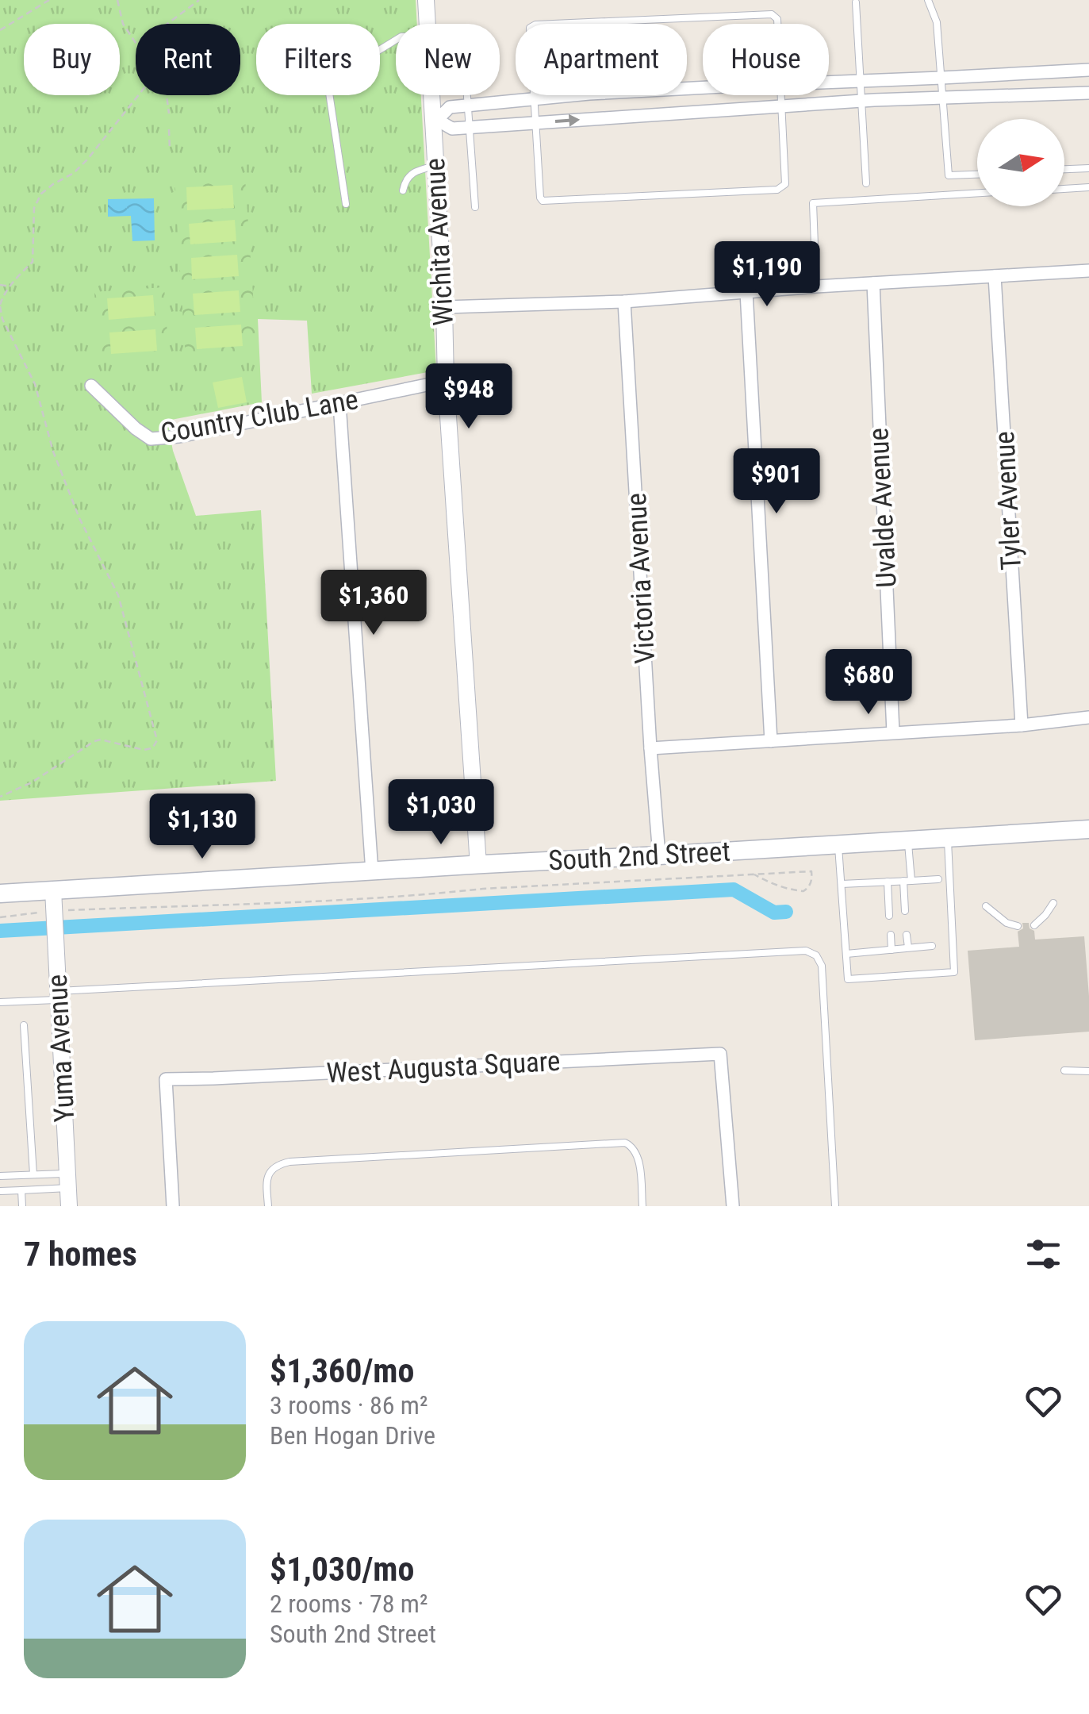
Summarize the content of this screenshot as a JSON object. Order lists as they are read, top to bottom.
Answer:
{
  "streets": {
    "main road": ["South 2nd Street"],
    "street": [
      "Wichita Avenue",
      "Country Club Lane",
      "Tyler Avenue",
      "Uvalde Avenue",
      "Victoria Avenue",
      "Yuma Avenue",
      "West Augusta Square"
    ]
  },
  "crossings": [
    ["Wichita Avenue", "Country Club Lane"],
    ["Wichita Avenue", "South 2nd Street"],
    ["Victoria Avenue", "South 2nd Street"],
    ["South 2nd Street", "Yuma Avenue"]
  ],
  "north": "right",
  "page": {
    "chip": [
      "Buy",
      "Rent",
      "Filters",
      "New",
      "Apartment",
      "House"
    ],
    "price": [
      "$1,190",
      "$948",
      "$901",
      "$1,360",
      "$680",
      "$1,030",
      "$1,130"
    ],
    "heading": "7 homes",
    "list": [
      {
        "name": "$1,360/mo",
        "note": "3 rooms · 86 m² · Ben Hogan Drive"
      },
      {
        "name": "$1,030/mo",
        "note": "2 rooms · 78 m² · South 2nd Street"
      }
    ]
  }
}
